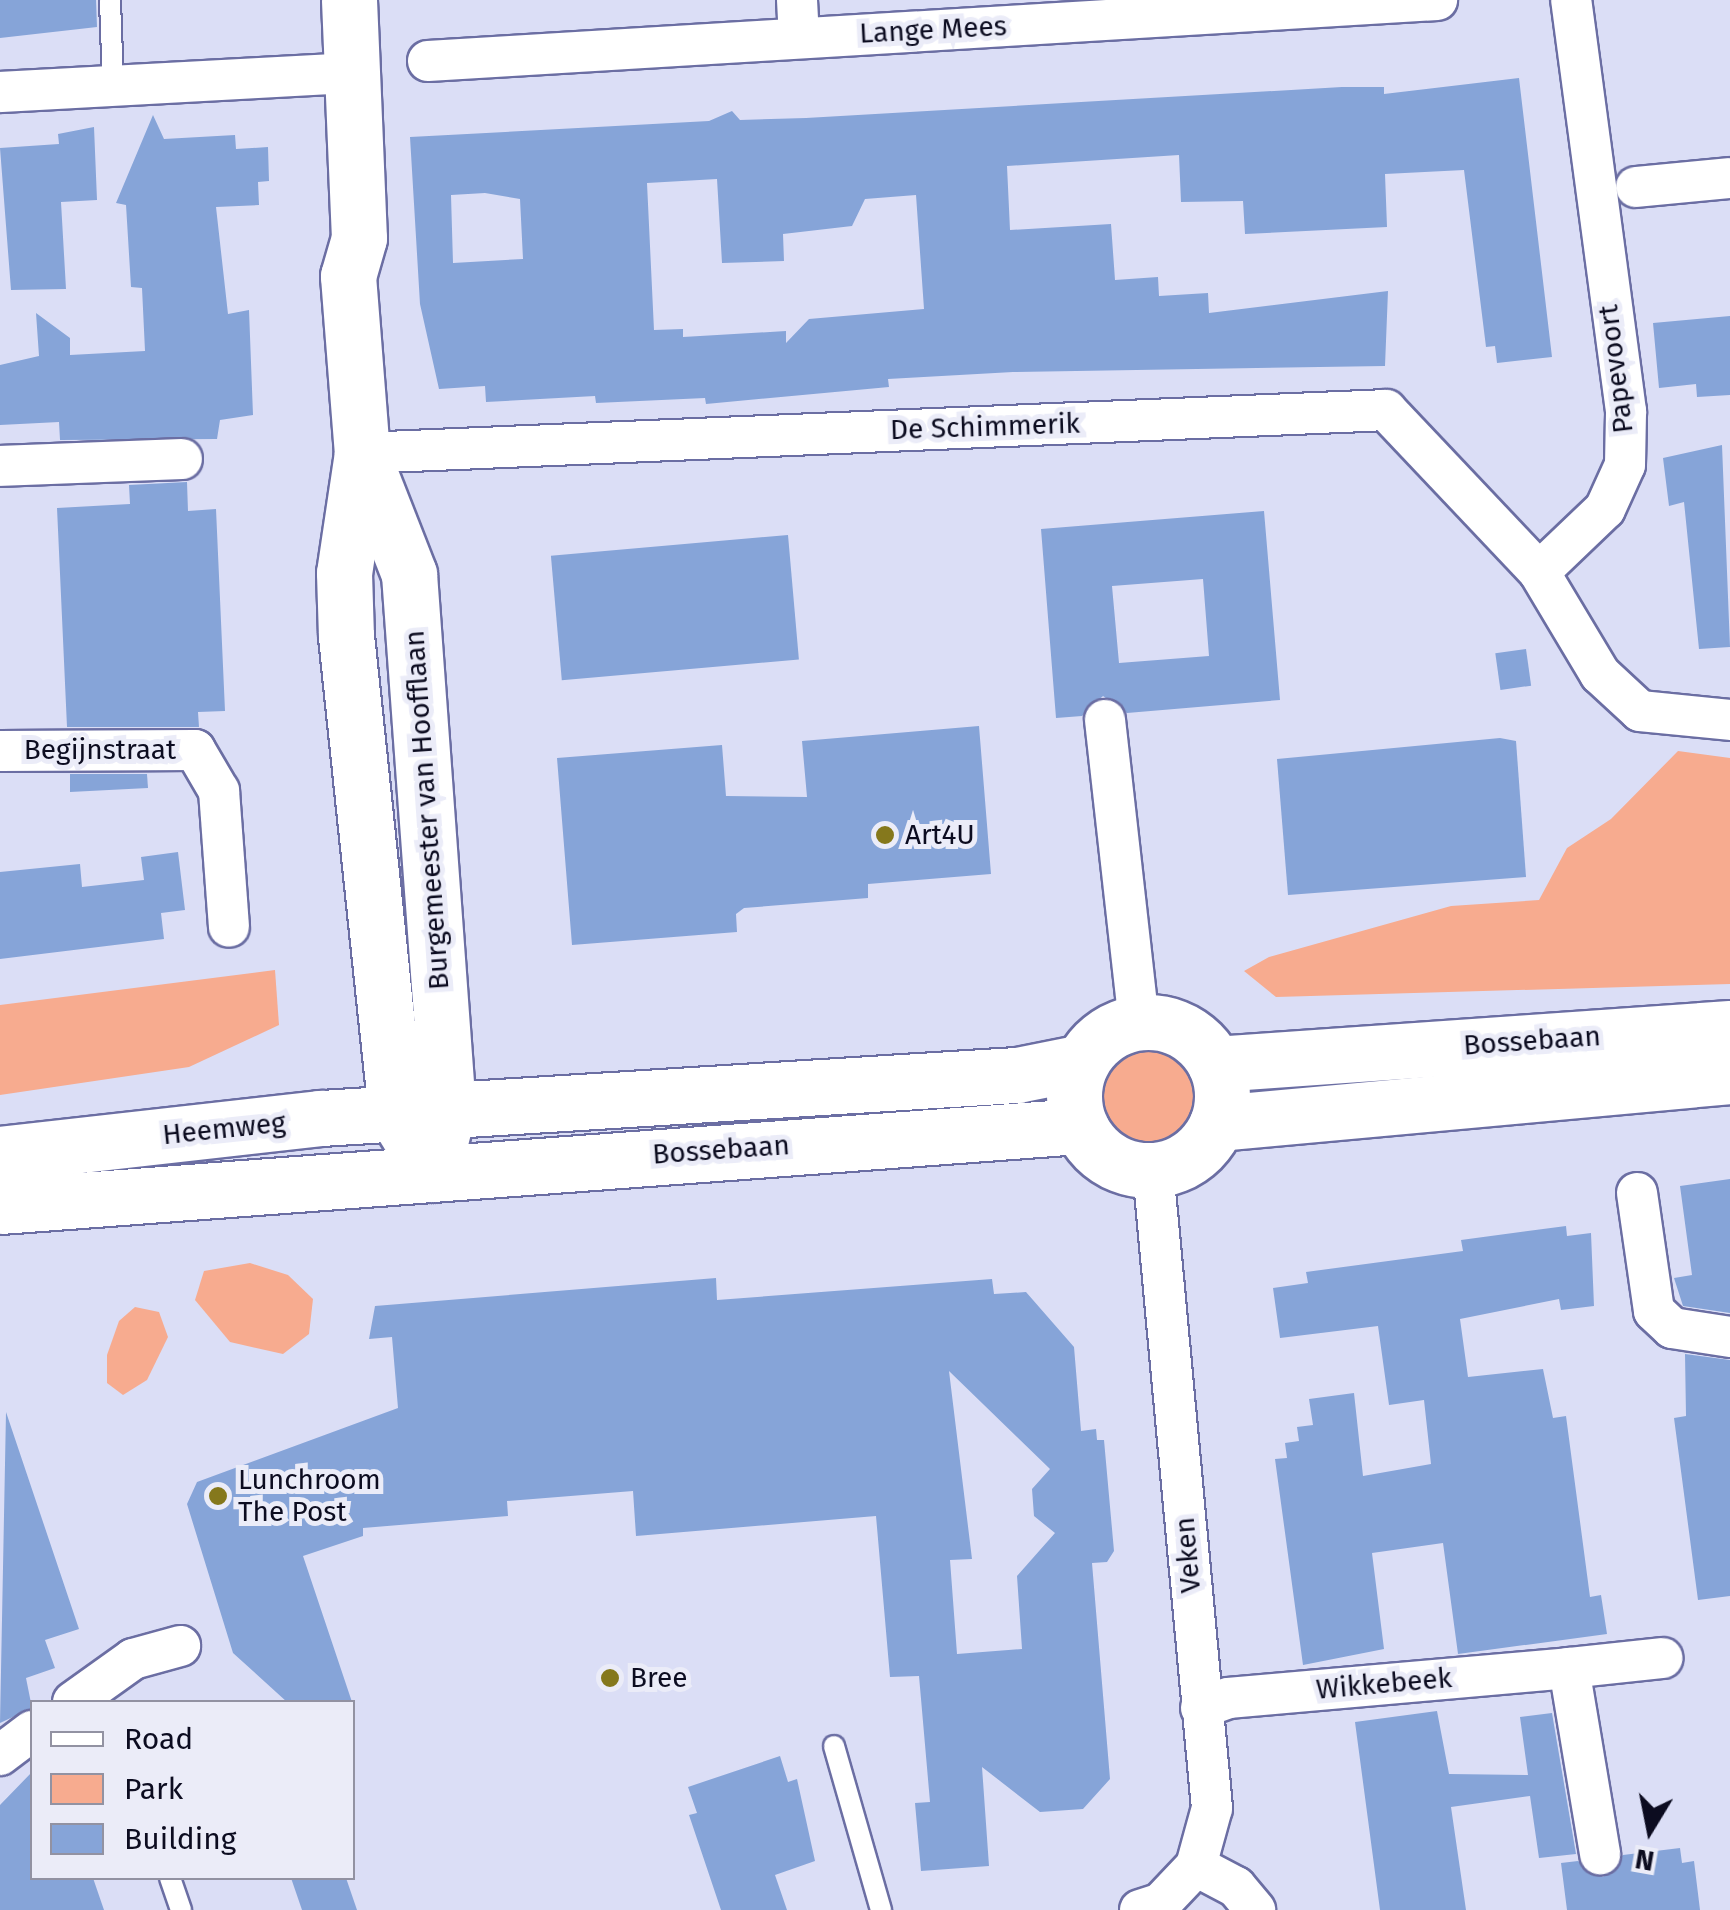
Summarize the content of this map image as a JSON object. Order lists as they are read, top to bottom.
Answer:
{
  "streets": {
    "street": [
      "Lange Mees",
      "Papevoort",
      "De Schimmerik",
      "Begijnstraat",
      "Burgemeester van Hoofflaan",
      "Bossebaan",
      "Heemweg",
      "Veken",
      "Wikkebeek"
    ]
  },
  "crossings": [
    ["Papevoort", "De Schimmerik"],
    ["De Schimmerik", "Burgemeester van Hoofflaan"],
    ["Burgemeester van Hoofflaan", "Bossebaan"],
    ["Burgemeester van Hoofflaan", "Heemweg"],
    ["Bossebaan", "Heemweg"],
    ["Bossebaan", "Veken"],
    ["Veken", "Wikkebeek"]
  ],
  "places": ["Art4U", "Lunchroom The Post", "Bree"],
  "legend": ["Road", "Park", "Building"],
  "north": "bottom"
}
